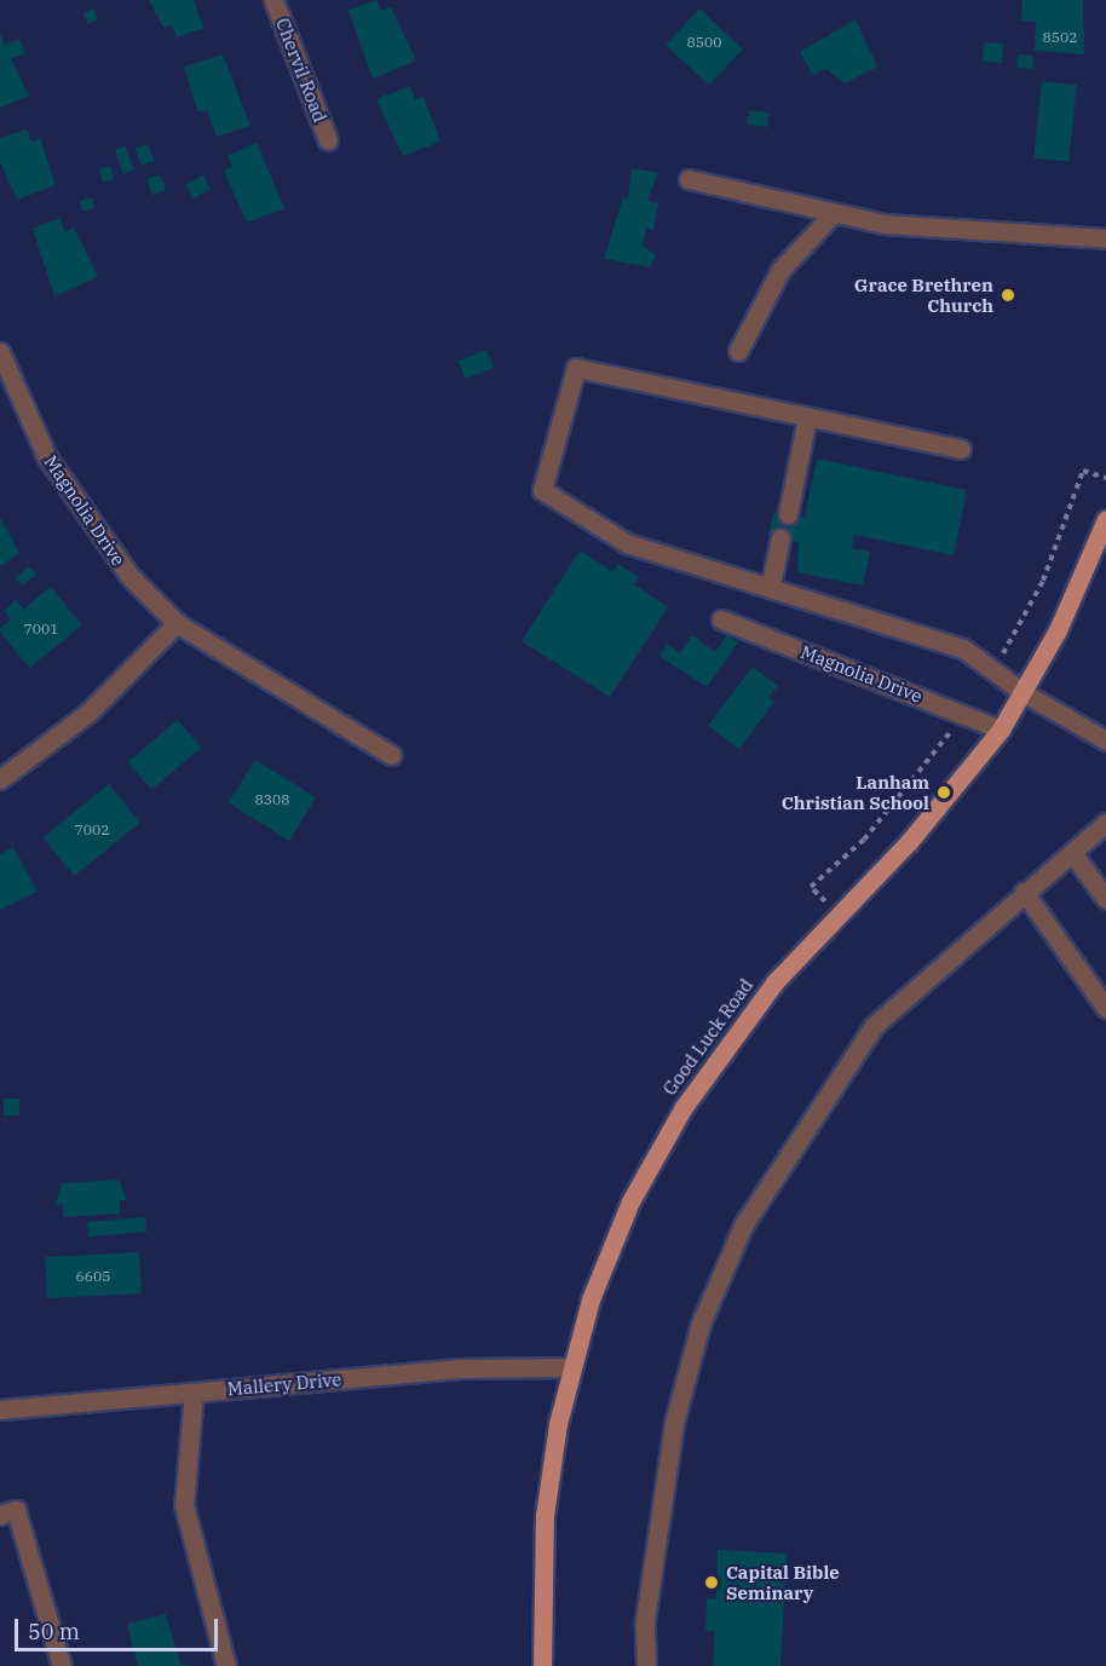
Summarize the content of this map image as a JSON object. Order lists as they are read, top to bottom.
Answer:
{
  "streets": {
    "main road": ["Good Luck Road"],
    "street": ["Chervil Road", "Magnolia Drive", "Mallery Drive"]
  },
  "crossings": [
    ["Magnolia Drive", "Good Luck Road"],
    ["Good Luck Road", "Mallery Drive"]
  ],
  "places": ["Grace Brethren Church", "Lanham Christian School", "Capital Bible Seminary"],
  "house_numbers": [
    "8502",
    "8500",
    "7001",
    "8308",
    "7002",
    "6605"
  ],
  "scale_bar": "50 m"
}
